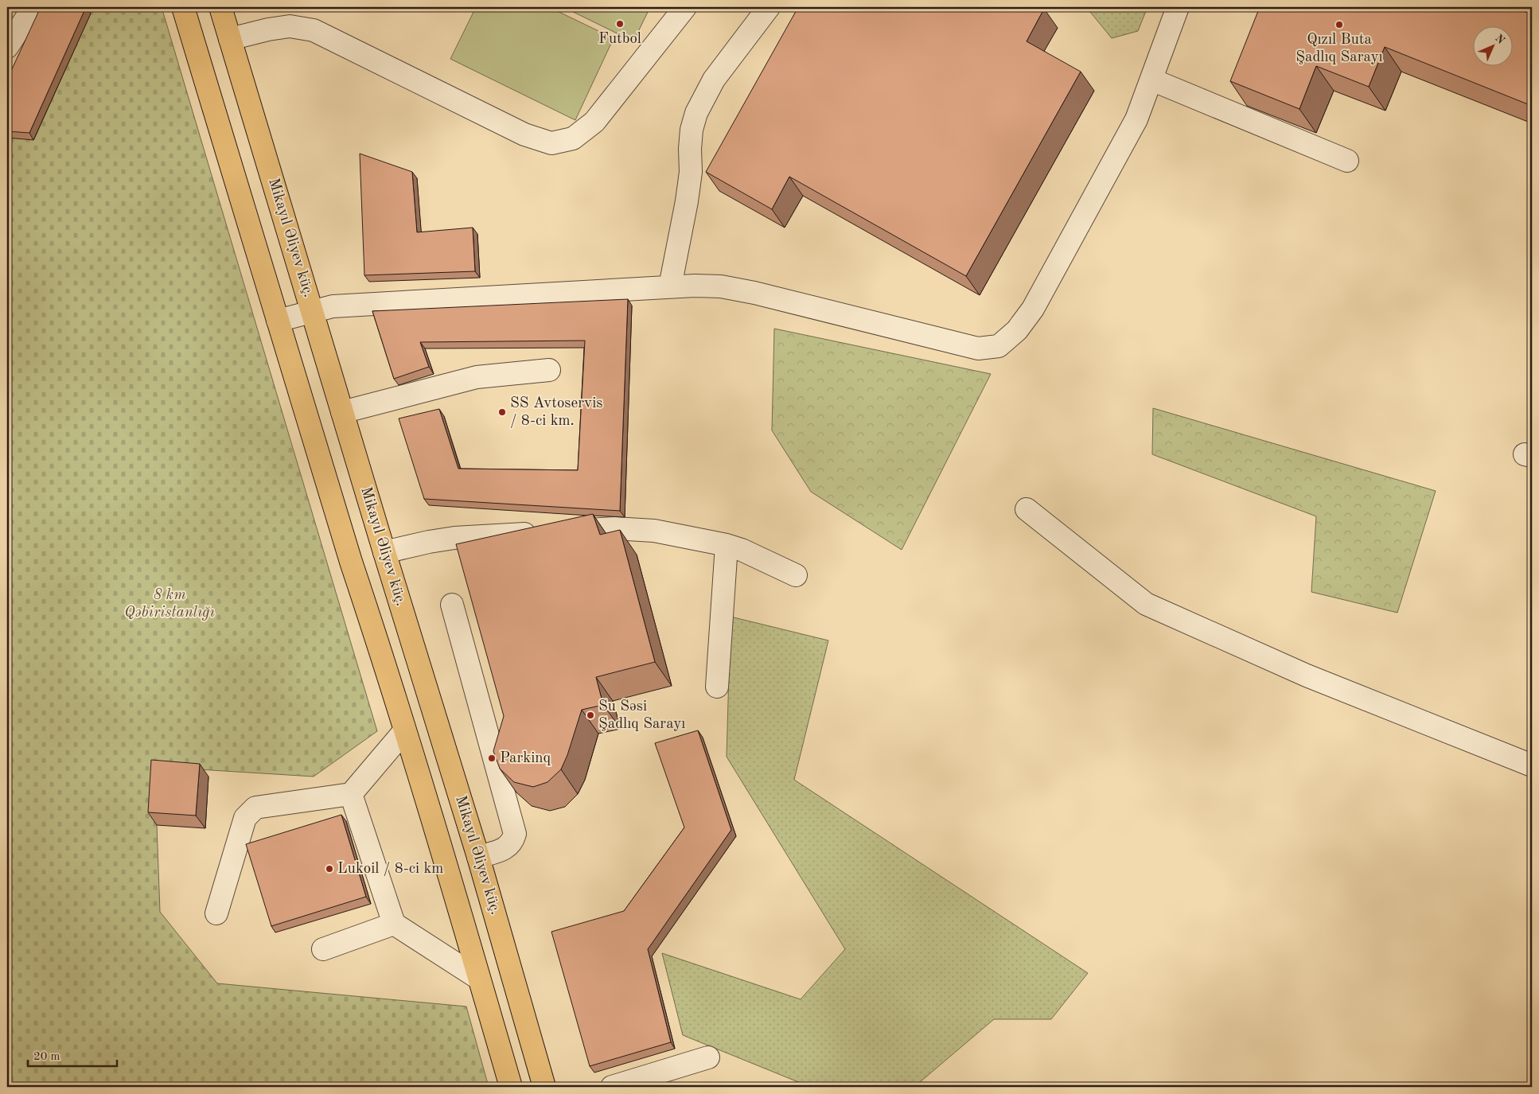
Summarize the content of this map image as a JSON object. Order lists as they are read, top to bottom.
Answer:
{
  "streets": {
    "main road": ["Mikayıl Əliyev küç."]
  },
  "parks": ["8 km Qəbiristanlığı"],
  "places": [
    "Futbol",
    "Qızıl Buta Şadlıq Sarayı",
    "SS Avtoservis / 8-ci km.",
    "Su Səsi Şadlıq Sarayı",
    "Parkinq",
    "Lukoil / 8-ci km"
  ],
  "scale_bar": "20 m",
  "north": "top right"
}
